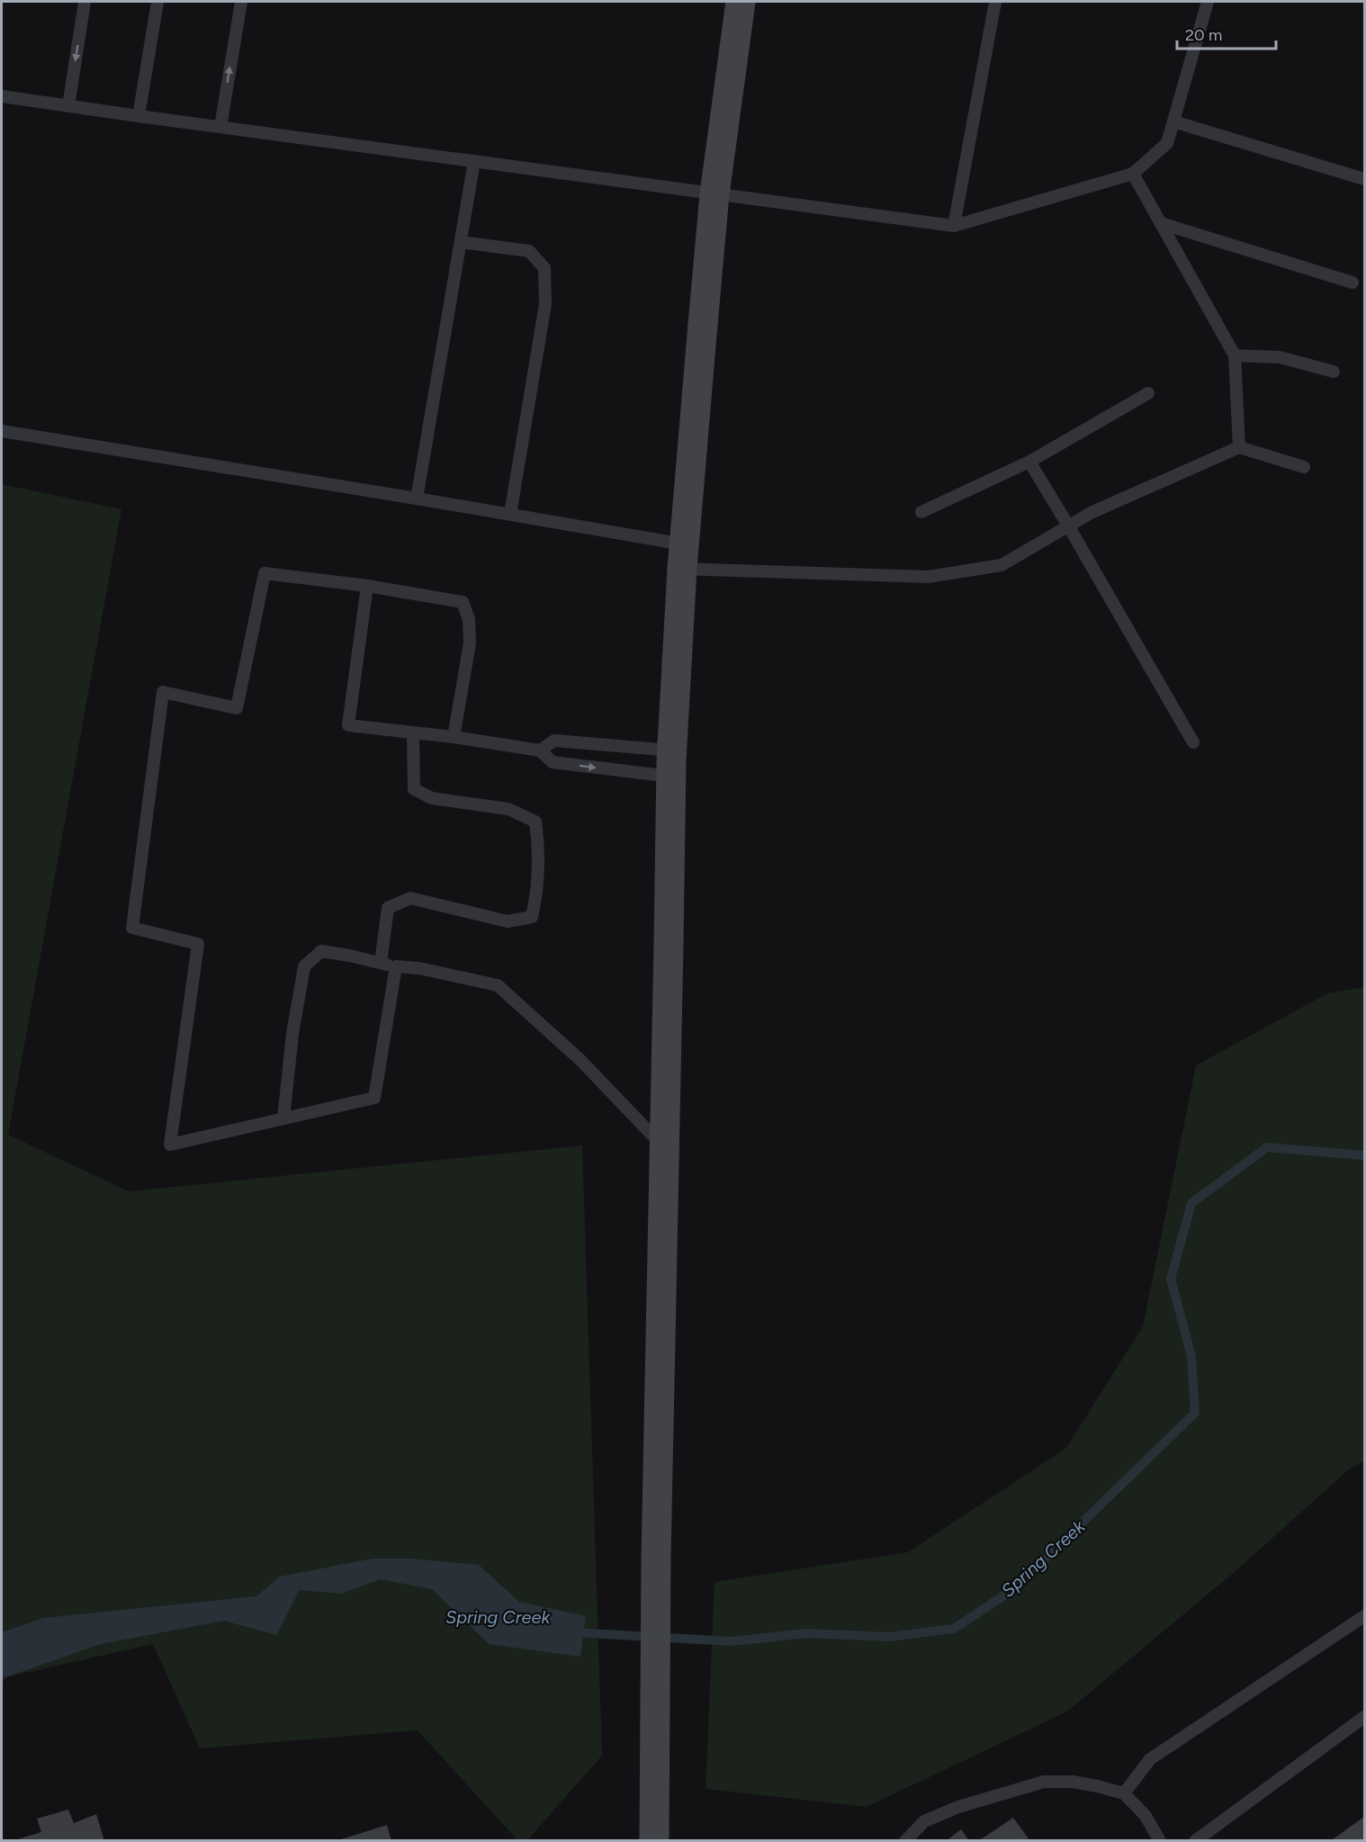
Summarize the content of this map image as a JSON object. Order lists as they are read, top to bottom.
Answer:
{
  "water": ["Spring Creek"],
  "scale_bar": "20 m"
}
